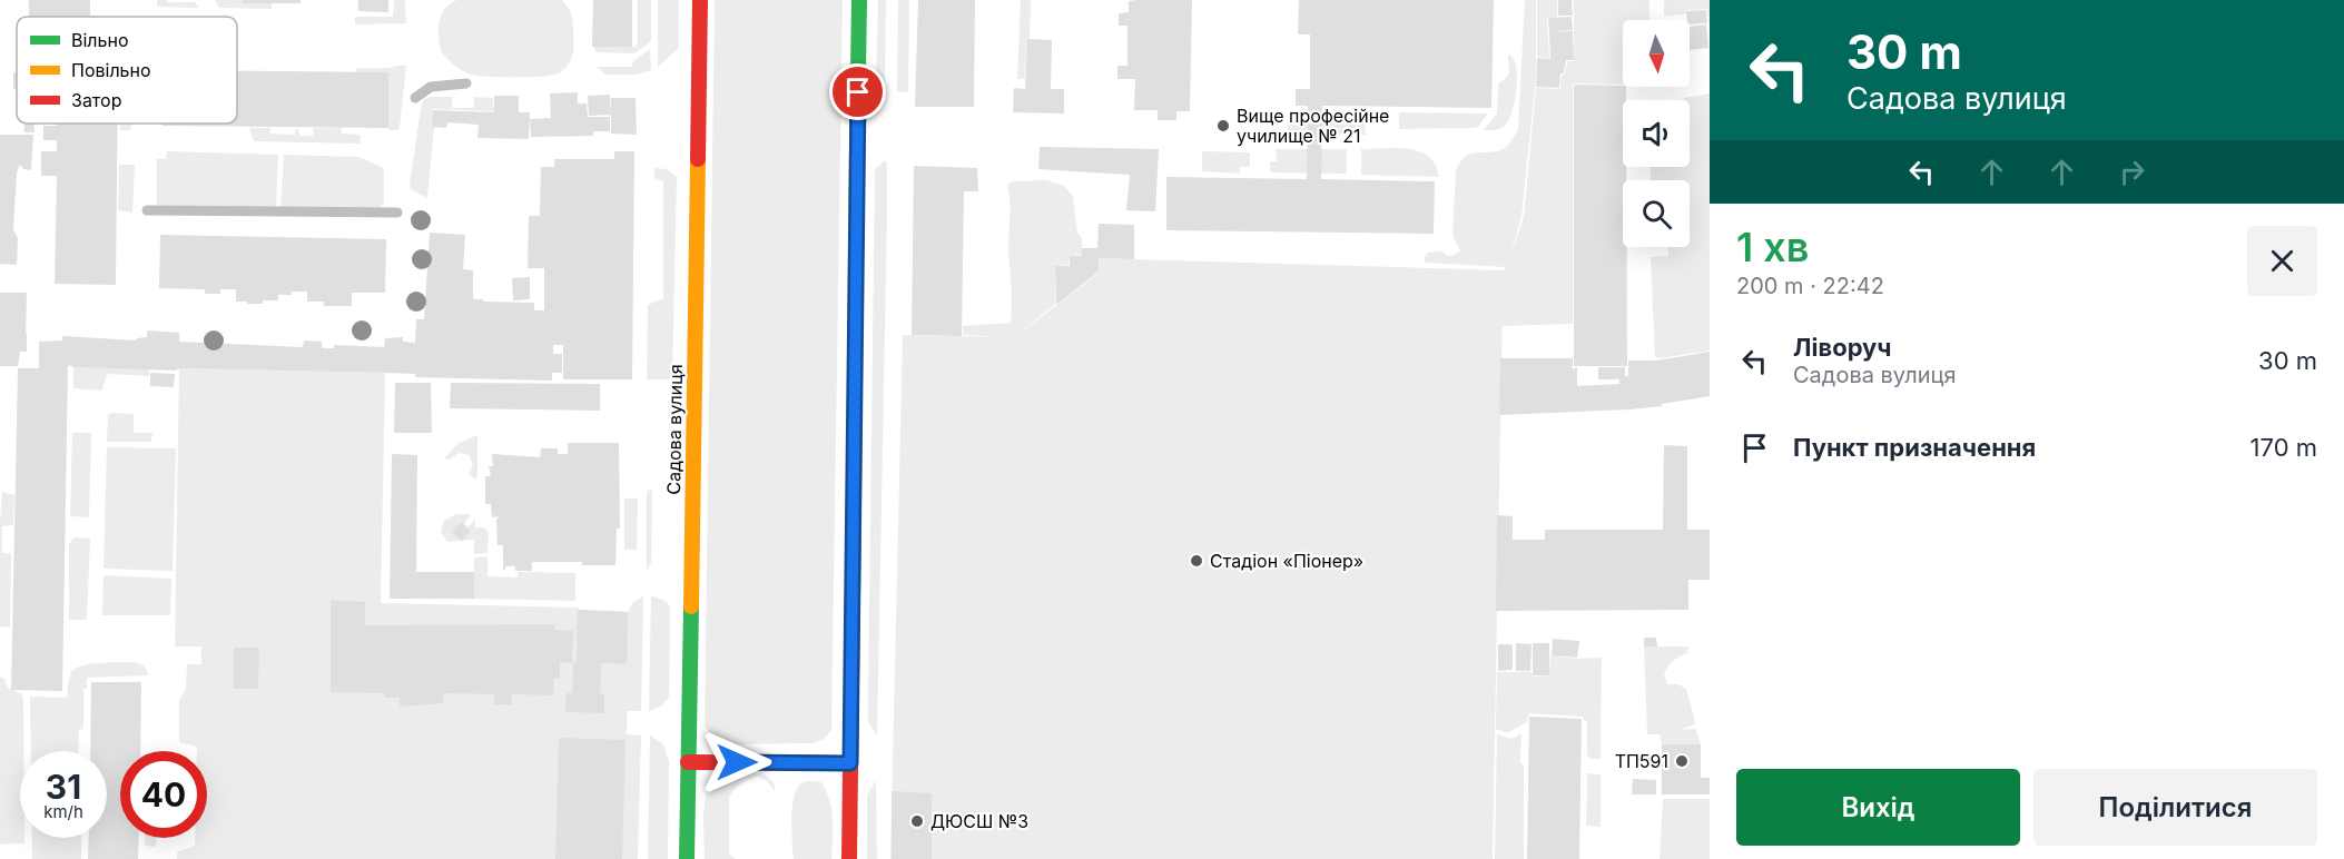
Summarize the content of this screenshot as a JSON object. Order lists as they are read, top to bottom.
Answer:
{
  "streets": {
    "street": ["Садова вулиця"]
  },
  "places": [
    "Вище професійне училище № 21",
    "Стадіон «Піонер»",
    "ТП591",
    "ДЮСШ №3"
  ],
  "legend": ["Вільно", "Повільно", "Затор"],
  "north": "bottom",
  "page": {
    "turn": ["30 m", "Садова вулиця"],
    "heading": ["1 хв", "200 m · 22:42"],
    "list": [
      {
        "name": "Ліворуч",
        "note": "Садова вулиця",
        "value": "30 m"
      },
      {
        "name": "Пункт призначення",
        "value": "170 m"
      }
    ],
    "speed": "31 km/h",
    "limit": "40",
    "buttons": ["Вихід", "Поділитися"]
  }
}
